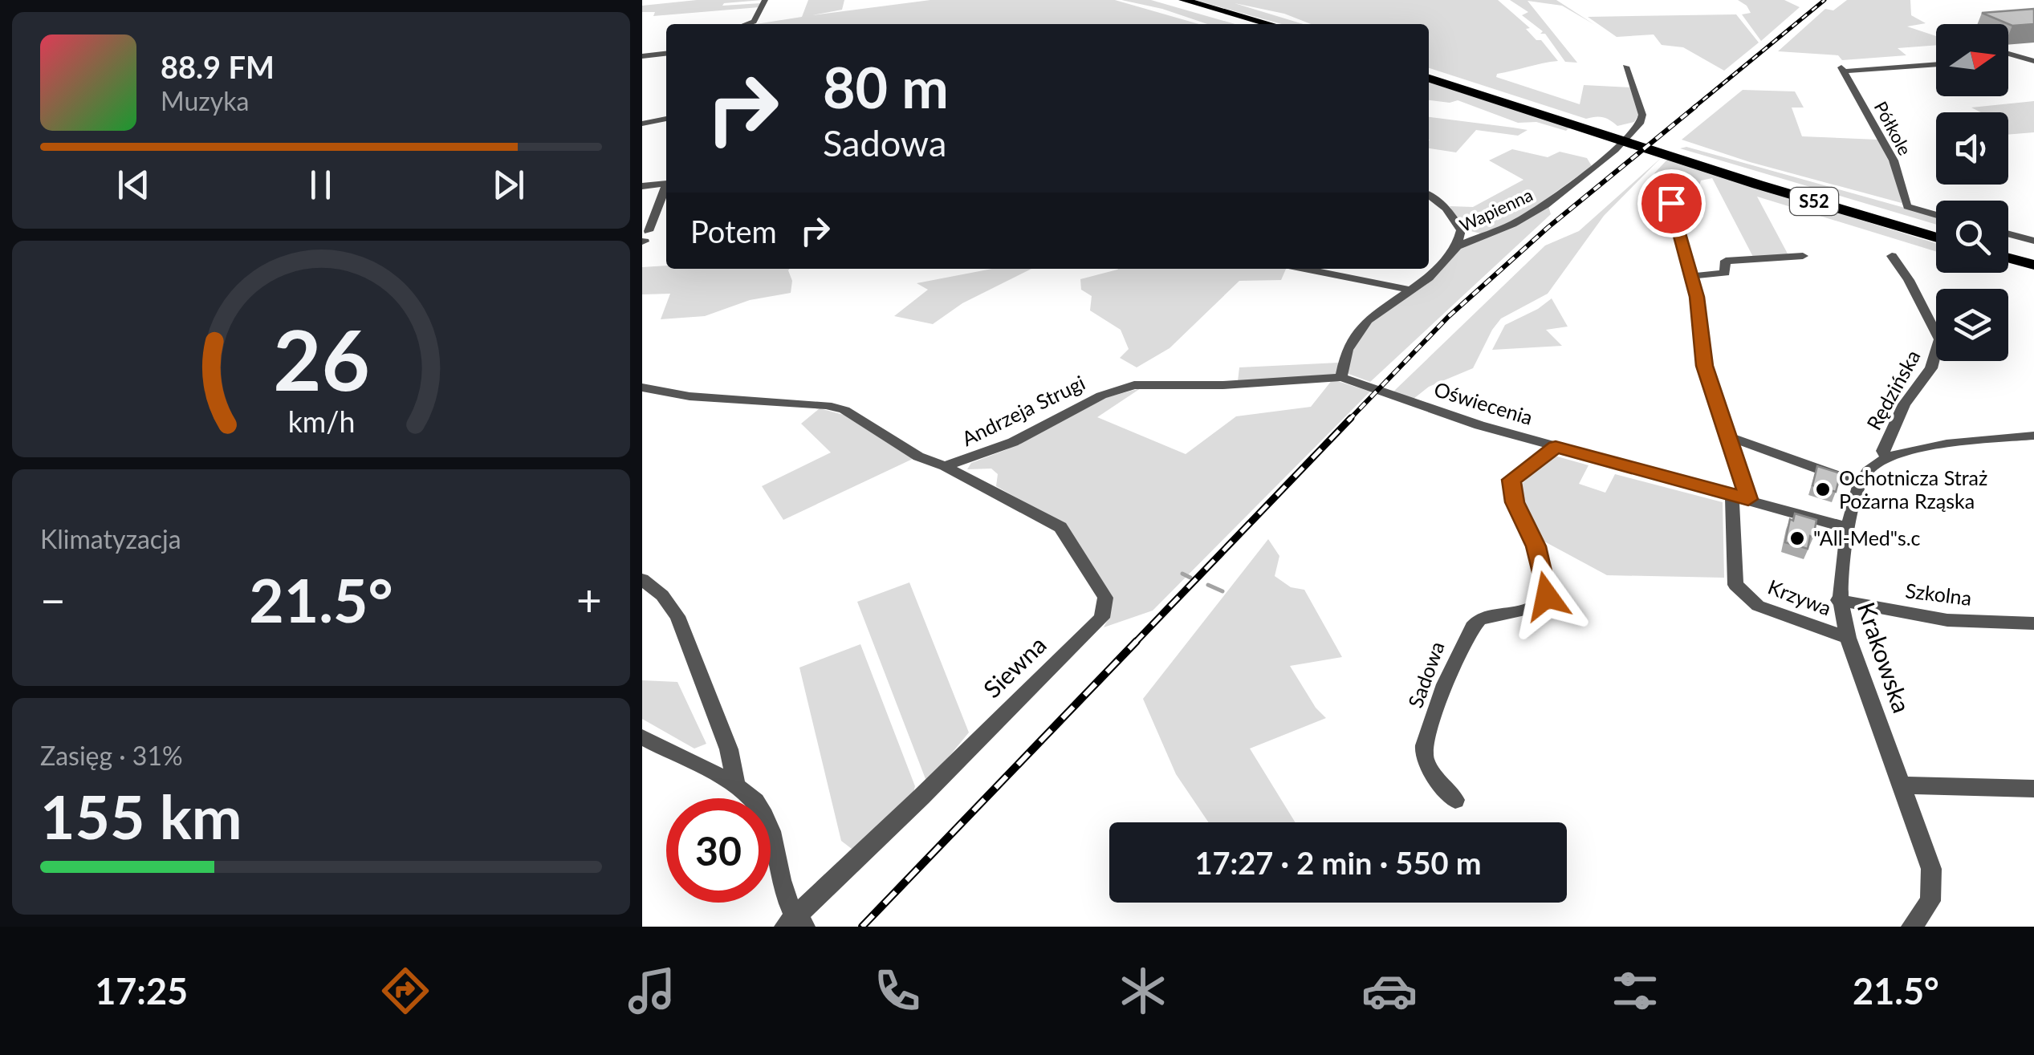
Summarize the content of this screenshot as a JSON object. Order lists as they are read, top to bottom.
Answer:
{
  "streets": {
    "highway": ["S52"],
    "street": [
      "Półkole",
      "Wapienna",
      "Rędzińska",
      "Oświecenia",
      "Andrzeja Strugi",
      "Szkolna",
      "Krzywa",
      "Krakowska",
      "Siewna",
      "Sadowa"
    ]
  },
  "crossings": [
    ["Wapienna", "Oświecenia"],
    ["Wapienna", "Andrzeja Strugi"],
    ["Rędzińska", "Krakowska"],
    ["Oświecenia", "Andrzeja Strugi"],
    ["Oświecenia", "Krzywa"],
    ["Oświecenia", "Krakowska"],
    ["Oświecenia", "Sadowa"],
    ["Andrzeja Strugi", "Siewna"],
    ["Szkolna", "Krakowska"],
    ["Krzywa", "Krakowska"]
  ],
  "places": ["Ochotnicza Straż Pożarna Rząska", "\"All-Med\"s.c"],
  "north": "right",
  "page": {
    "turn": ["80 m", "Sadowa"],
    "song": ["88.9 FM", "Muzyka"],
    "then": "Potem",
    "tile": [
      "Klimatyzacja",
      ["Zasięg · 31%", "155 km"]
    ],
    "heat": ["−", "21.5°", "+"],
    "limit": "30",
    "trip": "17:27 · 2 min · 550 m",
    "tabs": ["17:25", "21.5°"],
    "gauge": ["26", "km/h"]
  }
}
